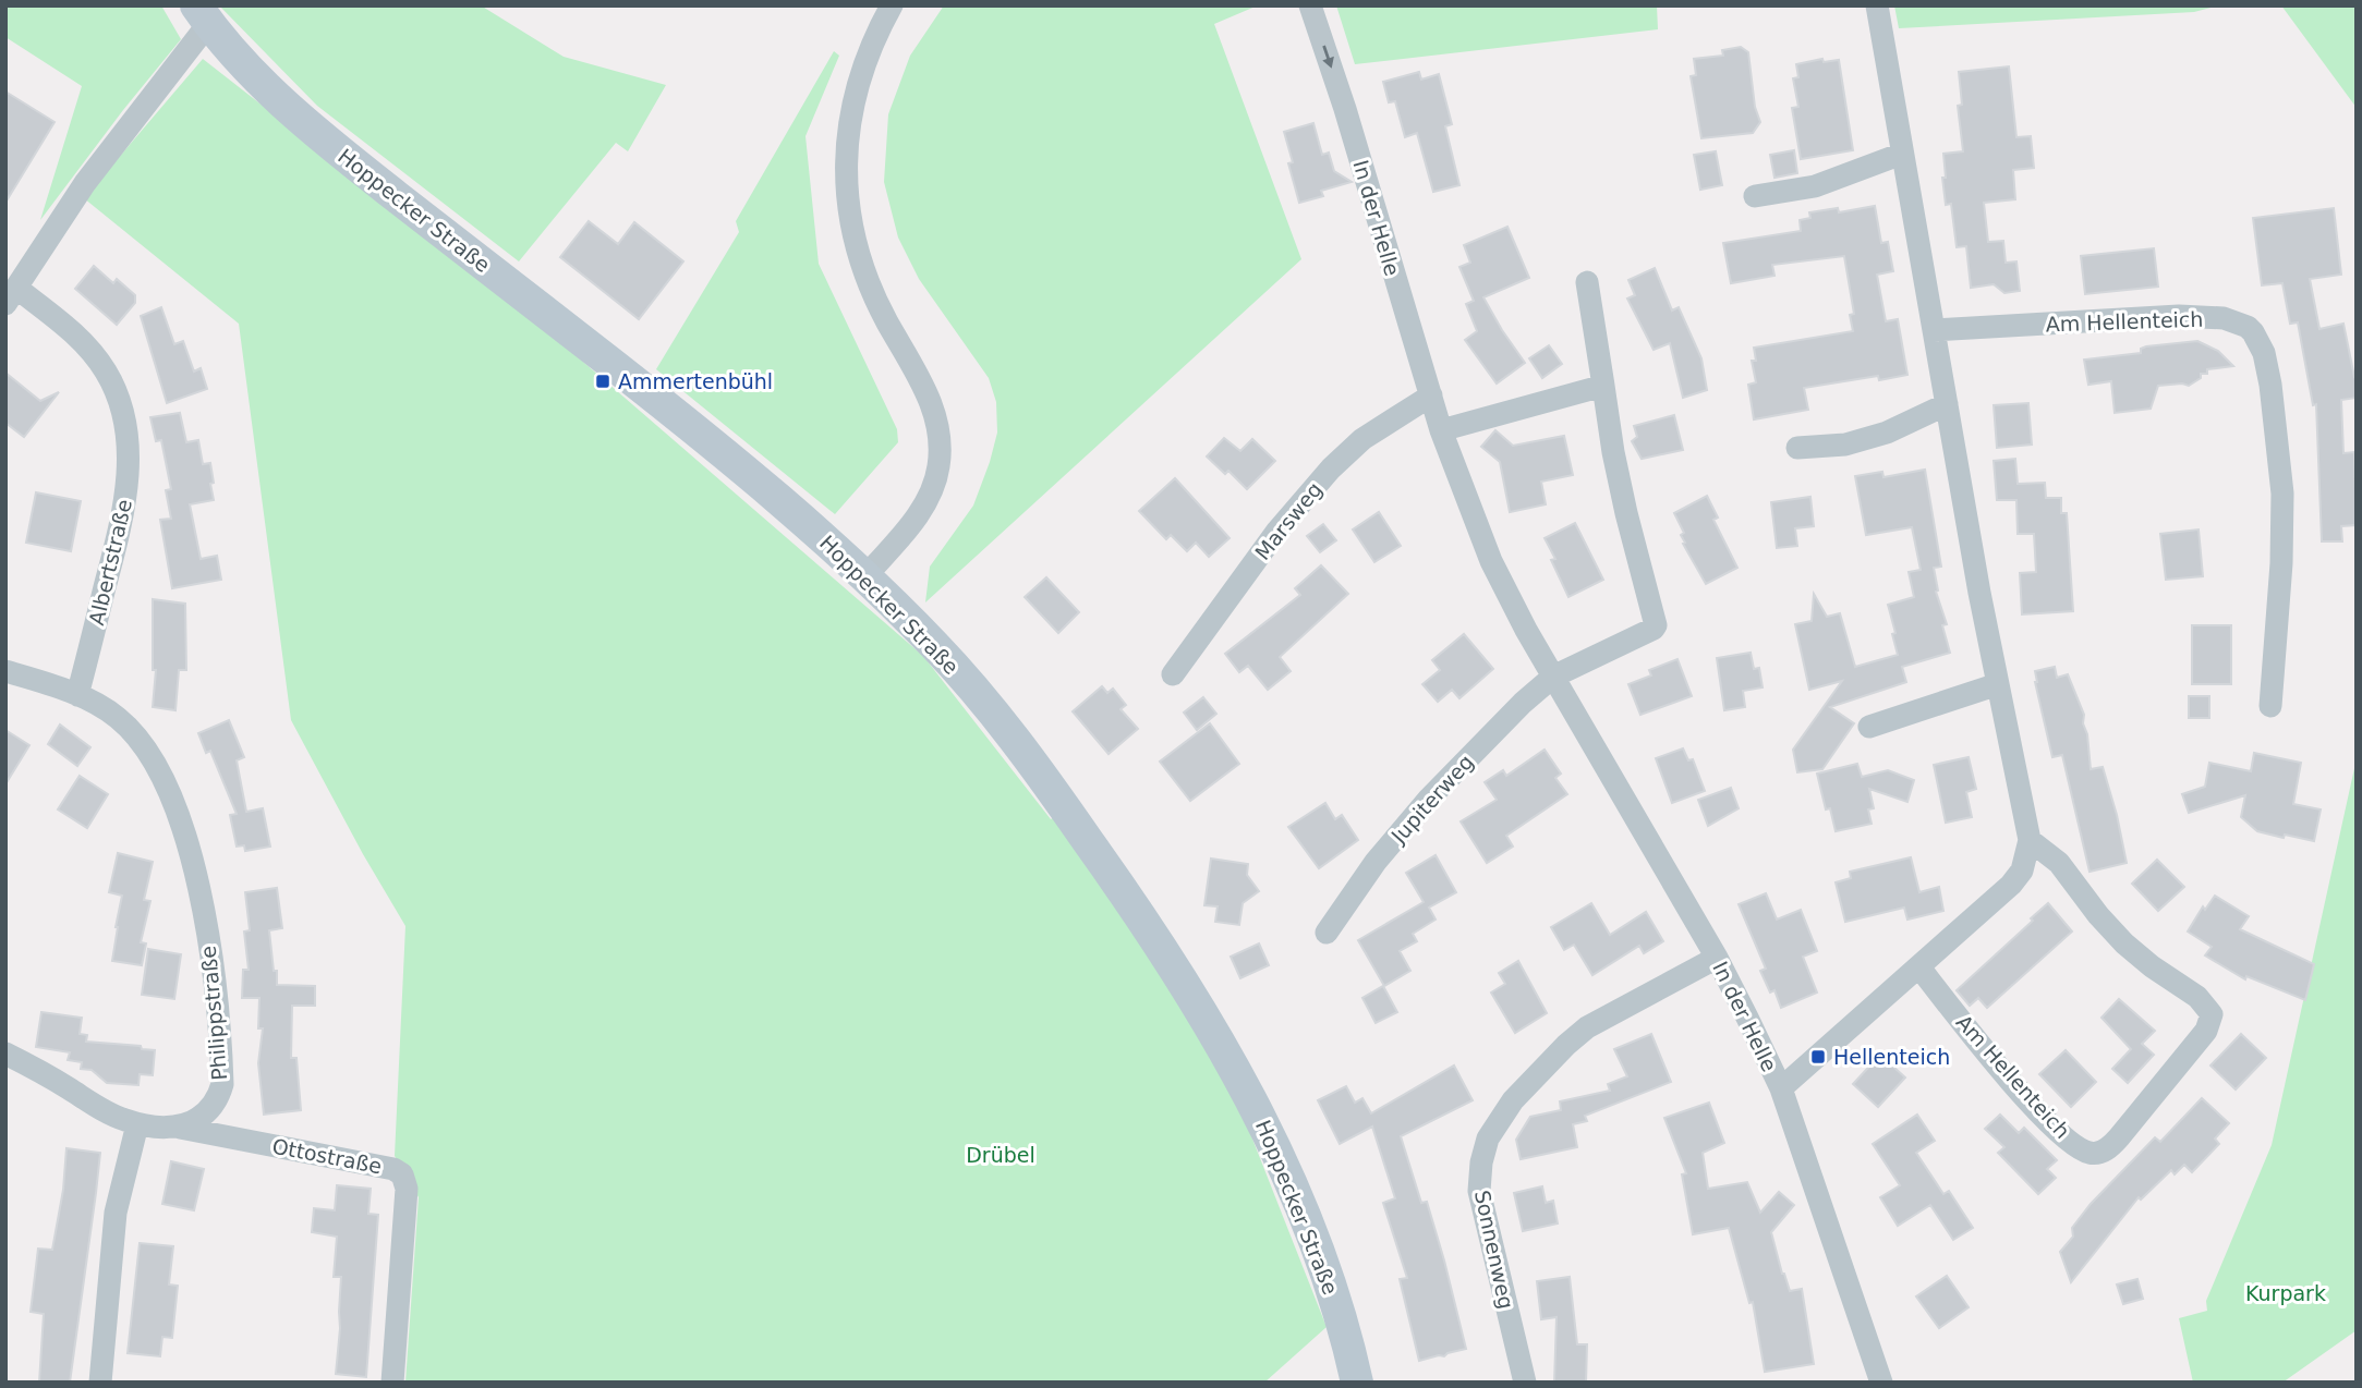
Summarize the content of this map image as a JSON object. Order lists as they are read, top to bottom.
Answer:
{
  "streets": {
    "street": [
      "Hoppecker Straße",
      "In der Helle",
      "Am Hellenteich",
      "Marsweg",
      "Albertstraße",
      "Jupiterweg",
      "Philippstraße",
      "Ottostraße",
      "Sonnenweg"
    ]
  },
  "crossings": [
    ["In der Helle", "Marsweg"],
    ["In der Helle", "Jupiterweg"],
    ["In der Helle", "Sonnenweg"],
    ["Albertstraße", "Philippstraße"],
    ["Philippstraße", "Ottostraße"]
  ],
  "parks": ["Drübel", "Kurpark"],
  "places": {
    "transit": ["Ammertenbühl", "Hellenteich"]
  }
}
